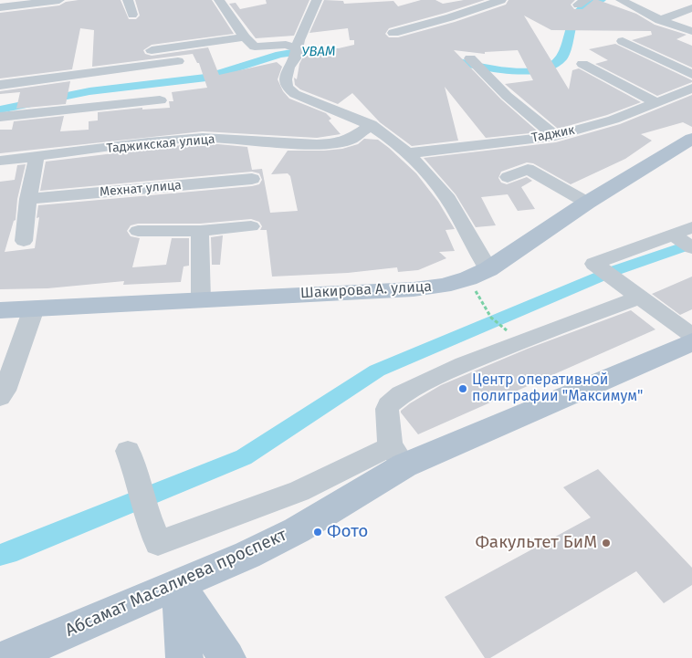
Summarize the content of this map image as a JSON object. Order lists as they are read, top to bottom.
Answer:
{
  "streets": {
    "main road": ["Шакирова А. улица", "Абсамат Масалиева проспект"],
    "street": ["Таджик", "Таджикская улица", "Мехнат улица"]
  },
  "water": ["УВАМ"],
  "places": ["Центр оперативной полиграфии \"Максимум\"", "Фото", "Факультет БиМ"]
}
